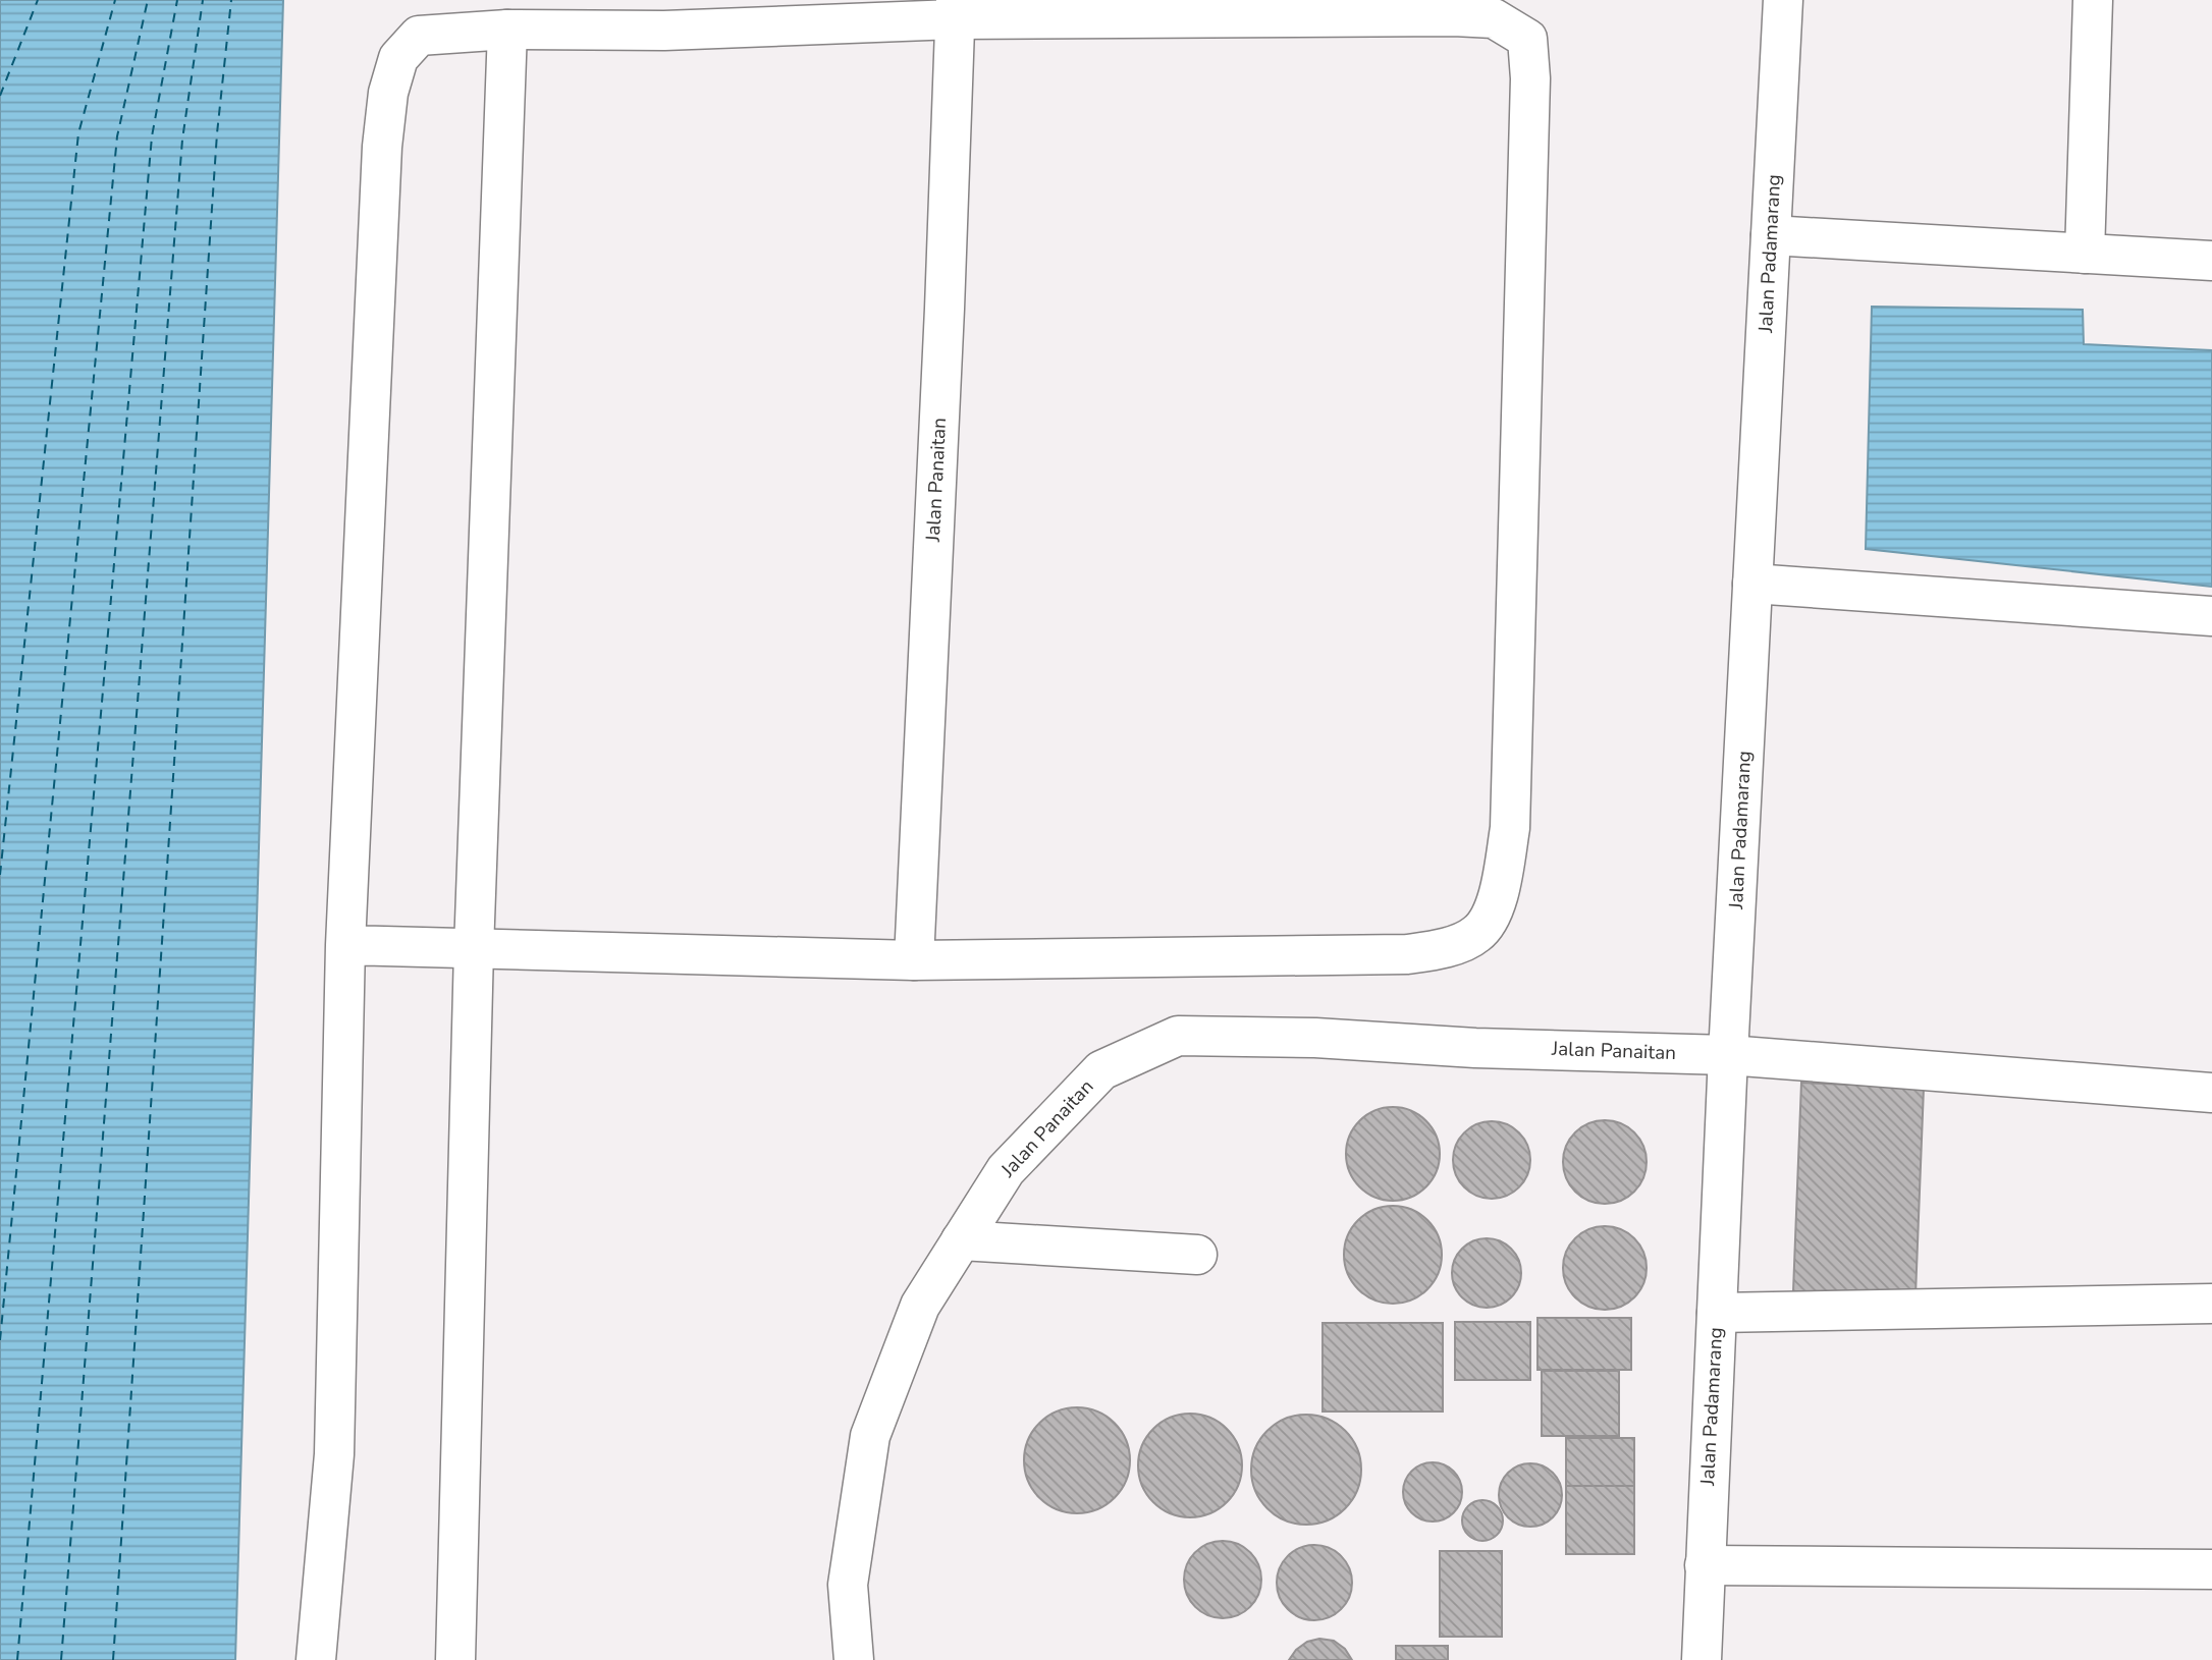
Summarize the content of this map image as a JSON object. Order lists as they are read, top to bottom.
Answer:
{
  "streets": {
    "lane": ["Jalan Padamarang", "Jalan Panaitan"]
  },
  "crossings": [
    ["Jalan Padamarang", "Jalan Panaitan"]
  ]
}
